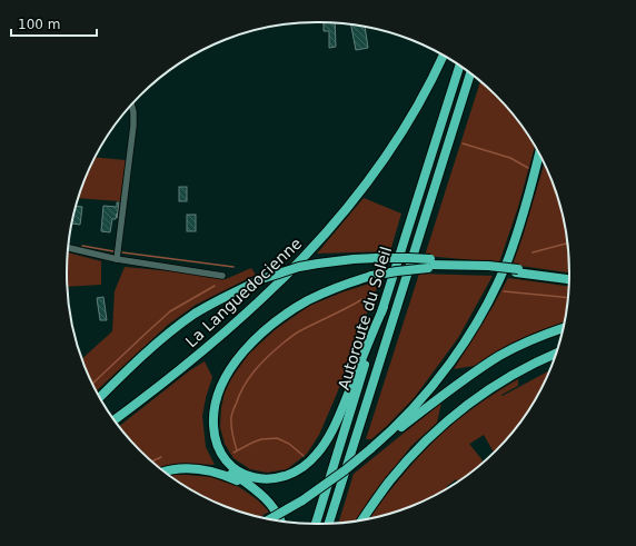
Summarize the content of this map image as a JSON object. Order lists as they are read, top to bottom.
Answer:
{
  "streets": {
    "highway": ["La Languedocienne", "Autoroute du Soleil"]
  },
  "scale_bar": "100 m"
}
